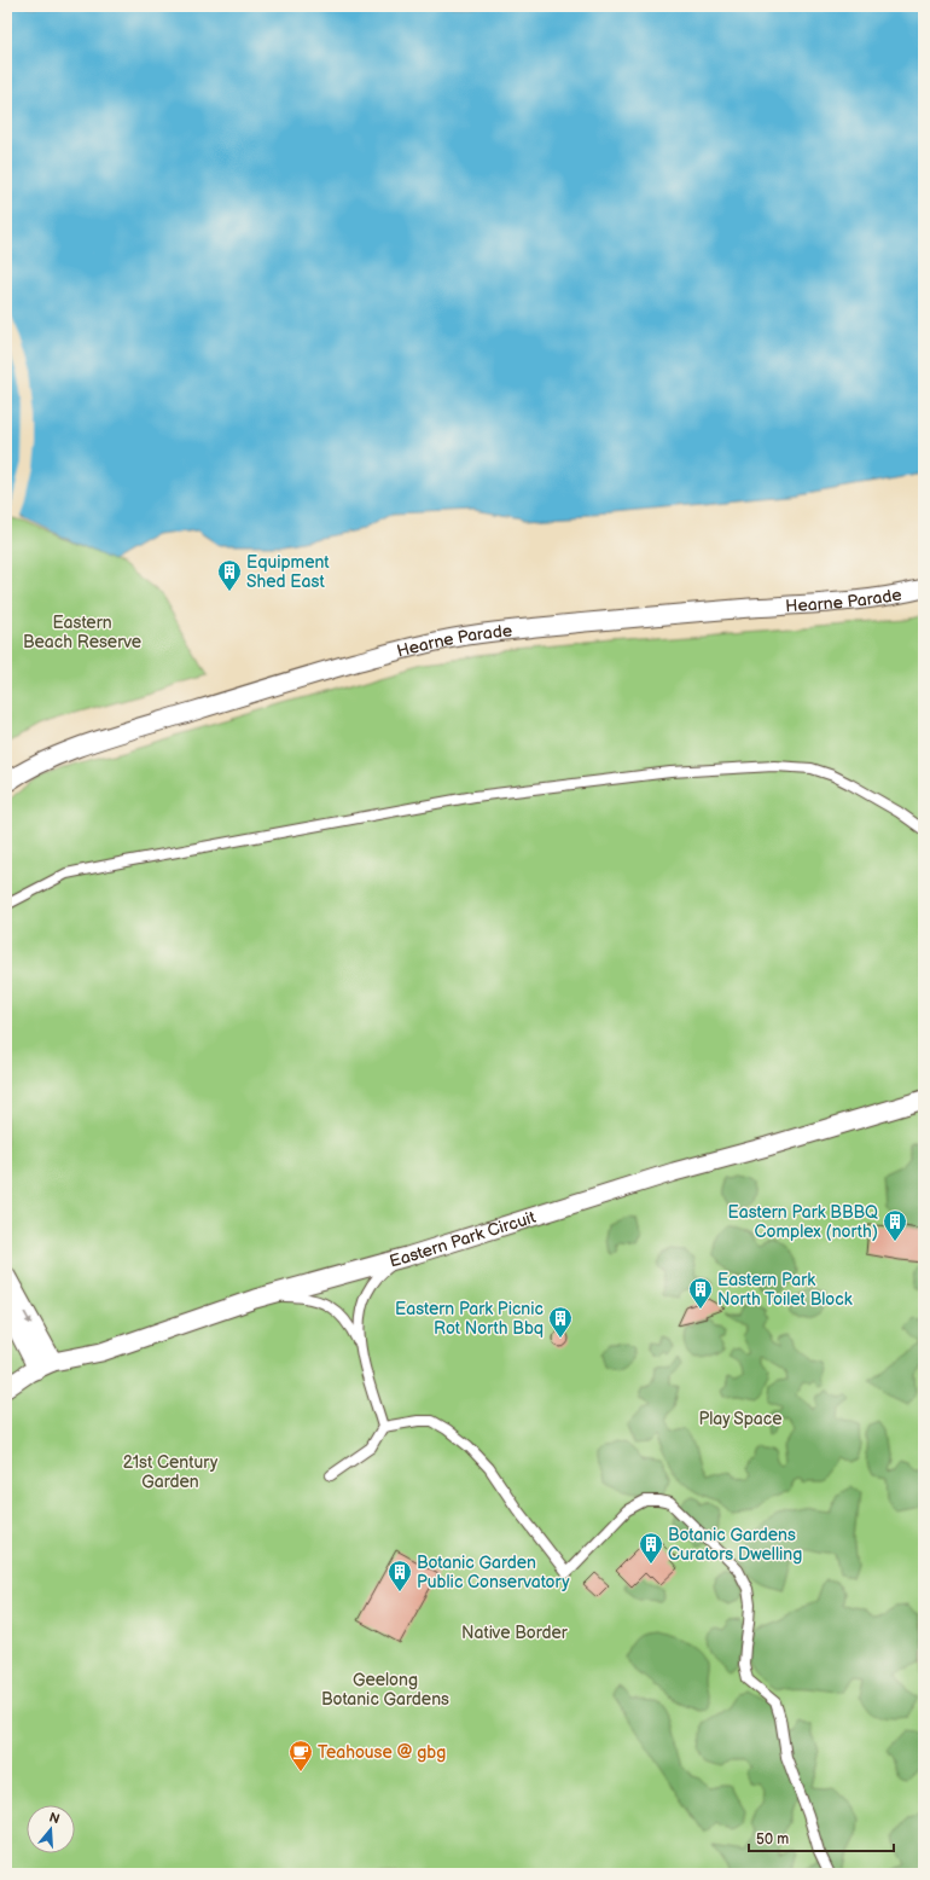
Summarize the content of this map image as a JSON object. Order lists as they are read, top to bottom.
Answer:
{
  "streets": {
    "street": ["Hearne Parade", "Eastern Park Circuit"]
  },
  "parks": [
    "Eastern Beach Reserve",
    "Play Space",
    "21st Century Garden",
    "Native Border",
    "Geelong Botanic Gardens"
  ],
  "places": {
    "building": [
      "Equipment Shed East",
      "Eastern Park BBBQ Complex (north)",
      "Eastern Park North Toilet Block",
      "Eastern Park Picnic Rot North Bbq",
      "Botanic Gardens Curators Dwelling",
      "Botanic Garden Public Conservatory"
    ],
    "cafe": ["Teahouse @ gbg"]
  },
  "scale_bar": "50 m",
  "north": "top"
}
